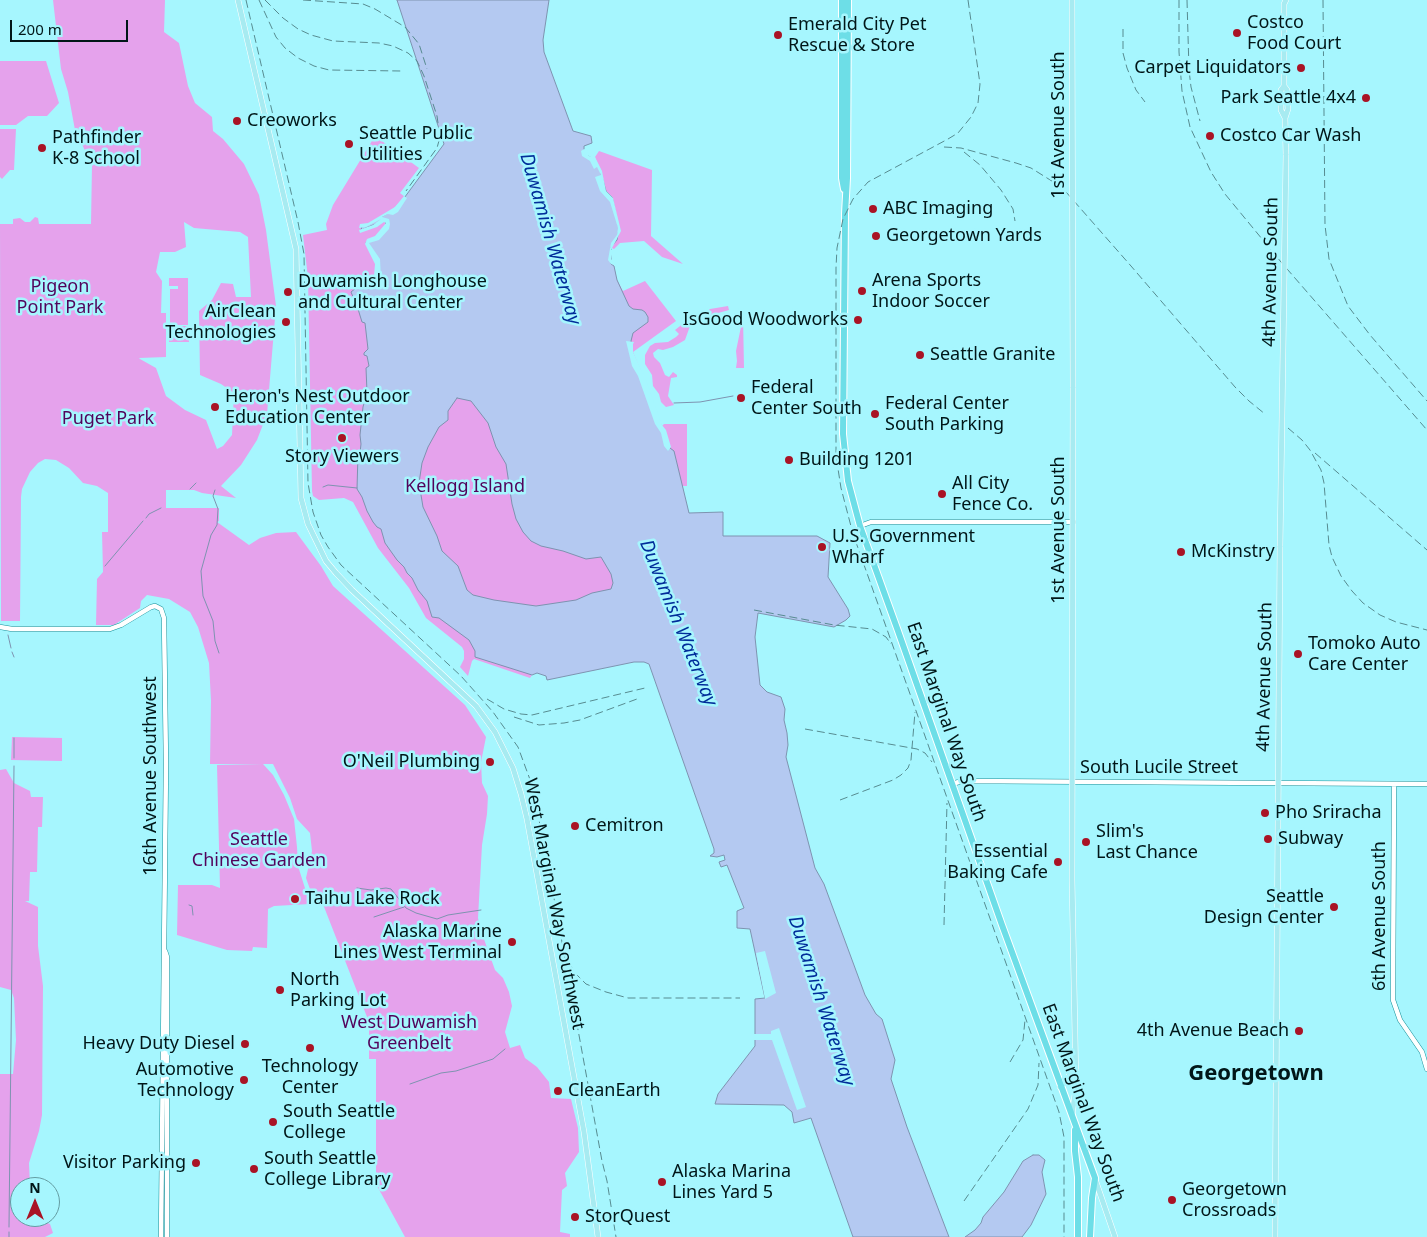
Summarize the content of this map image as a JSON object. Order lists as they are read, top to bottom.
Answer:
{
  "streets": {
    "highway": ["East Marginal Way South"],
    "main road": ["1st Avenue South", "4th Avenue South", "West Marginal Way Southwest"],
    "street": ["South Lucile Street", "16th Avenue Southwest", "6th Avenue South"]
  },
  "crossings": [
    ["1st Avenue South", "East Marginal Way South"],
    ["1st Avenue South", "South Lucile Street"],
    ["4th Avenue South", "South Lucile Street"],
    ["East Marginal Way South", "South Lucile Street"],
    ["South Lucile Street", "6th Avenue South"]
  ],
  "districts": ["Georgetown"],
  "water": ["Duwamish Waterway"],
  "parks": [
    "Pigeon Point Park",
    "Puget Park",
    "Kellogg Island",
    "Seattle Chinese Garden",
    "West Duwamish Greenbelt"
  ],
  "places": [
    "Costco Food Court",
    "Emerald City Pet Rescue & Store",
    "Carpet Liquidators",
    "Park Seattle 4x4",
    "Creoworks",
    "Costco Car Wash",
    "Seattle Public Utilities",
    "Pathfinder K-8 School",
    "ABC Imaging",
    "Georgetown Yards",
    "Arena Sports Indoor Soccer",
    "Duwamish Longhouse and Cultural Center",
    "IsGood Woodworks",
    "AirClean Technologies",
    "Seattle Granite",
    "Federal Center South",
    "Heron's Nest Outdoor Education Center",
    "Federal Center South Parking",
    "Story Viewers",
    "Building 1201",
    "All City Fence Co.",
    "U.S. Government Wharf",
    "McKinstry",
    "Tomoko Auto Care Center",
    "O'Neil Plumbing",
    "Pho Sriracha",
    "Cemitron",
    "Subway",
    "Slim's Last Chance",
    "Essential Baking Cafe",
    "Taihu Lake Rock",
    "Seattle Design Center",
    "Alaska Marine Lines West Terminal",
    "North Parking Lot",
    "4th Avenue Beach",
    "Heavy Duty Diesel",
    "Technology Center",
    "Automotive Technology",
    "CleanEarth",
    "South Seattle College",
    "Visitor Parking",
    "South Seattle College Library",
    "Alaska Marina Lines Yard 5",
    "Georgetown Crossroads",
    "StorQuest"
  ],
  "scale_bar": "200 m",
  "north": "top"
}
